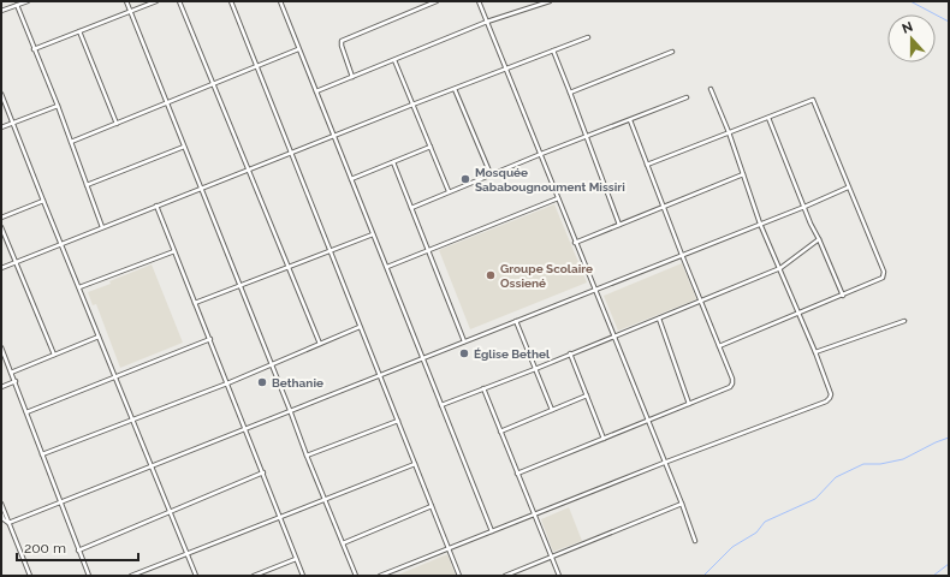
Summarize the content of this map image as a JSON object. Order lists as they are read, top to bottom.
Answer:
{
  "places": [
    "Mosquée Sababougnoument Missiri",
    "Groupe Scolaire Ossiené",
    "Église Bethel",
    "Bethanie"
  ],
  "scale_bar": "200 m",
  "north": "top"
}
